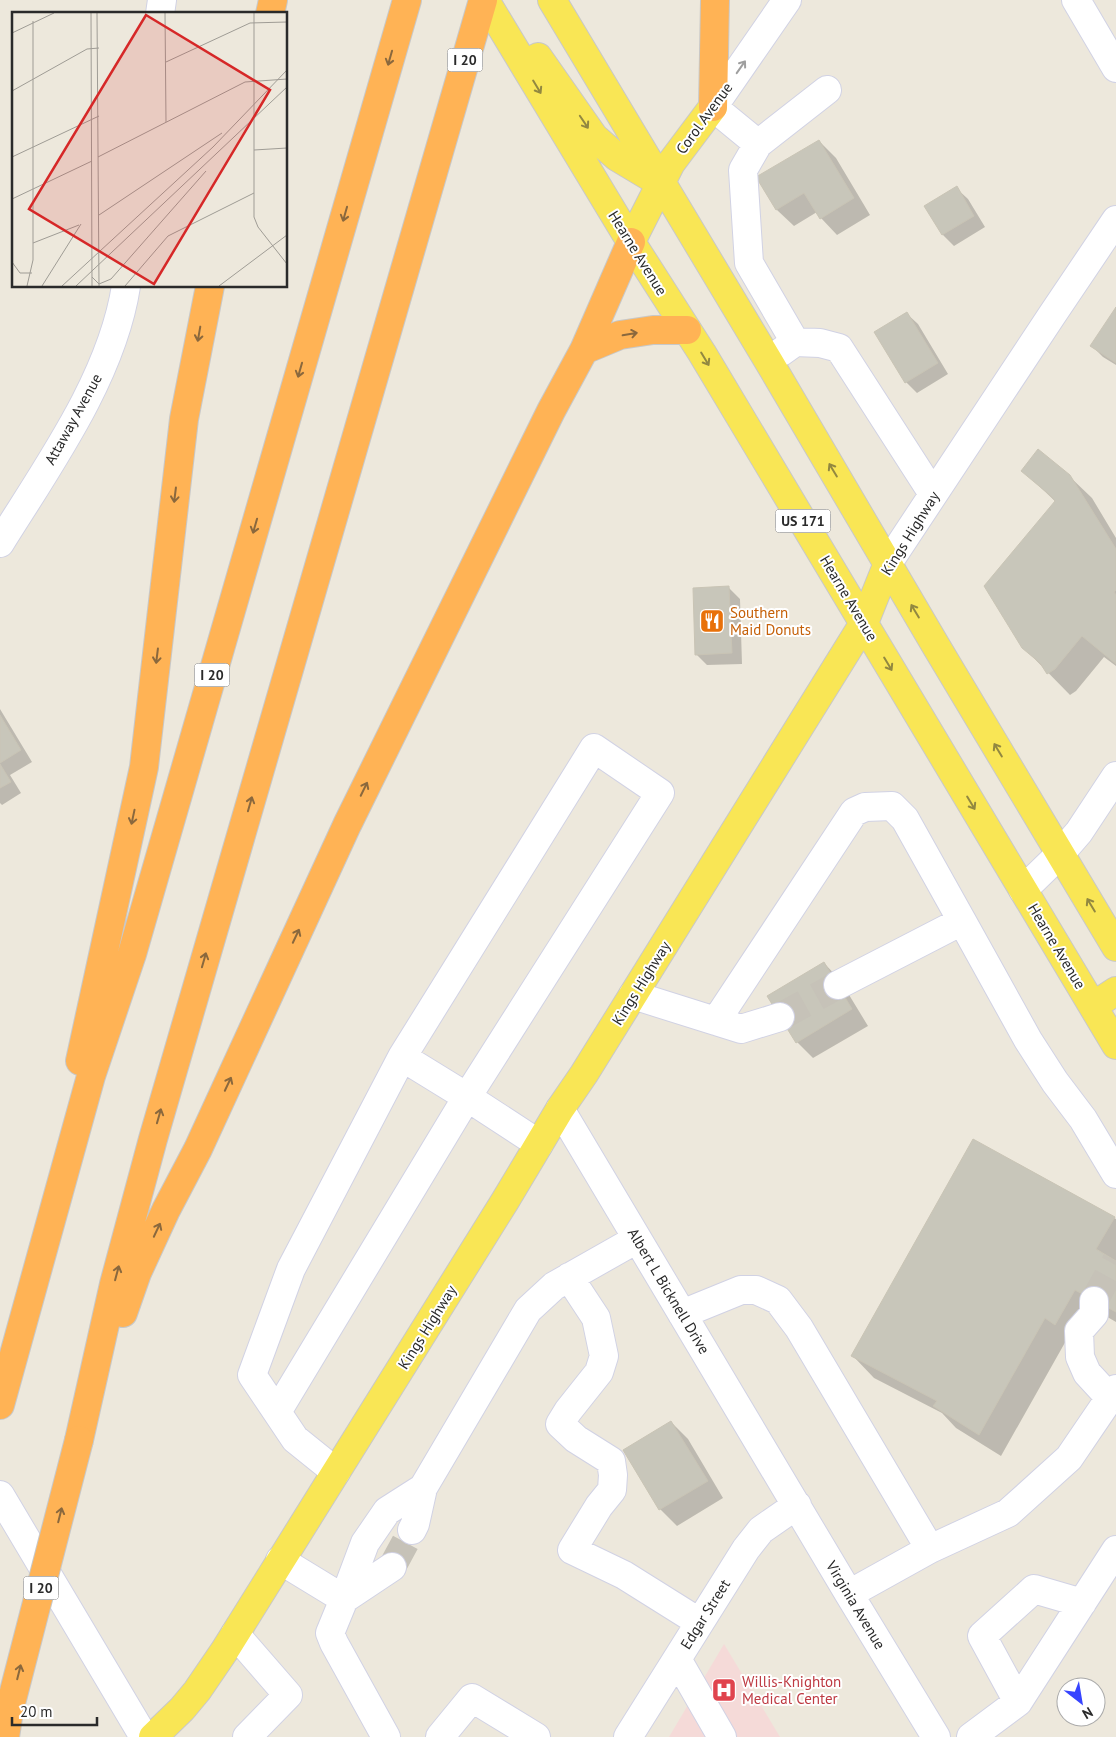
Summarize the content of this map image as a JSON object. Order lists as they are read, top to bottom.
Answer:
{
  "streets": {
    "highway": ["I 20"],
    "main road": [
      "Corol Avenue",
      "Hearne Avenue",
      "US 171",
      "Kings Highway"
    ],
    "street": [
      "Attaway Avenue",
      "Albert L Bicknell Drive",
      "Virginia Avenue",
      "Edgar Street"
    ]
  },
  "crossings": [
    ["I 20", "Hearne Avenue"],
    ["Corol Avenue", "Hearne Avenue"],
    ["Corol Avenue", "US 171"],
    ["Hearne Avenue", "Kings Highway"],
    ["US 171", "Kings Highway"],
    ["Kings Highway", "Albert L Bicknell Drive"],
    ["Albert L Bicknell Drive", "Virginia Avenue"],
    ["Virginia Avenue", "Edgar Street"]
  ],
  "one_way": ["Corol Avenue"],
  "places": {
    "restaurant": ["Southern Maid Donuts"],
    "hospital": ["Willis-Knighton Medical Center"]
  },
  "scale_bar": "20 m",
  "north": "bottom right"
}
